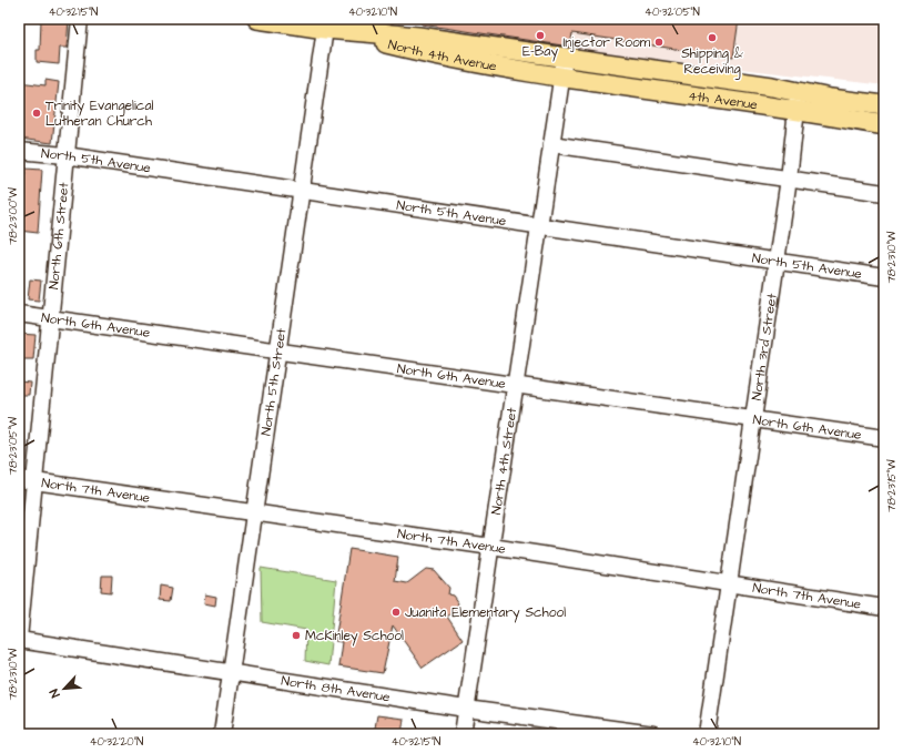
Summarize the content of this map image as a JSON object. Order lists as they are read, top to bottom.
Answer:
{
  "streets": {
    "main road": ["North 4th Avenue", "4th Avenue"],
    "street": [
      "North 5th Avenue",
      "North 6th Street",
      "North 6th Avenue",
      "North 3rd Street",
      "North 5th Street",
      "North 4th Street",
      "North 7th Avenue",
      "North 8th Avenue"
    ]
  },
  "crossings": [
    ["North 4th Avenue", "4th Avenue"],
    ["North 4th Avenue", "North 5th Street"],
    ["North 4th Avenue", "North 4th Street"],
    ["4th Avenue", "North 3rd Street"],
    ["4th Avenue", "North 4th Street"],
    ["North 5th Avenue", "North 6th Street"],
    ["North 5th Avenue", "North 3rd Street"],
    ["North 5th Avenue", "North 5th Street"],
    ["North 5th Avenue", "North 4th Street"],
    ["North 6th Street", "North 6th Avenue"],
    ["North 6th Street", "North 7th Avenue"],
    ["North 6th Street", "North 8th Avenue"],
    ["North 6th Avenue", "North 3rd Street"],
    ["North 6th Avenue", "North 5th Street"],
    ["North 6th Avenue", "North 4th Street"],
    ["North 3rd Street", "North 7th Avenue"],
    ["North 5th Street", "North 7th Avenue"],
    ["North 5th Street", "North 8th Avenue"],
    ["North 4th Street", "North 7th Avenue"],
    ["North 4th Street", "North 8th Avenue"]
  ],
  "places": [
    "E-Bay",
    "Shipping & Receiving",
    "Injector Room",
    "Trinity Evangelical Lutheran Church",
    "Juanita Elementary School",
    "McKinley School"
  ],
  "north": "bottom left",
  "coordinates": [
    "40°32'15\"N",
    "40°32'10\"N",
    "40°32'05\"N",
    "78°23'00\"W",
    "78°23'10\"W",
    "78°23'05\"W",
    "78°23'15\"W",
    "40°32'20\"N"
  ]
}
